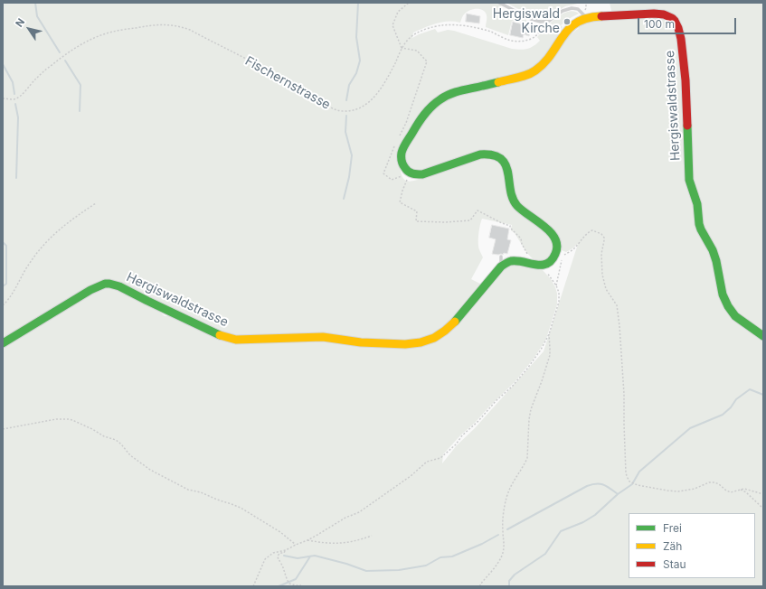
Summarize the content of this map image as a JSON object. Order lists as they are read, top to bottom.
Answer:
{
  "streets": {
    "street": ["Hergiswaldstrasse"],
    "path": ["Fischernstrasse"]
  },
  "places": ["Hergiswald Kirche"],
  "legend": ["Frei", "Zäh", "Stau"],
  "scale_bar": "100 m",
  "north": "top left"
}
